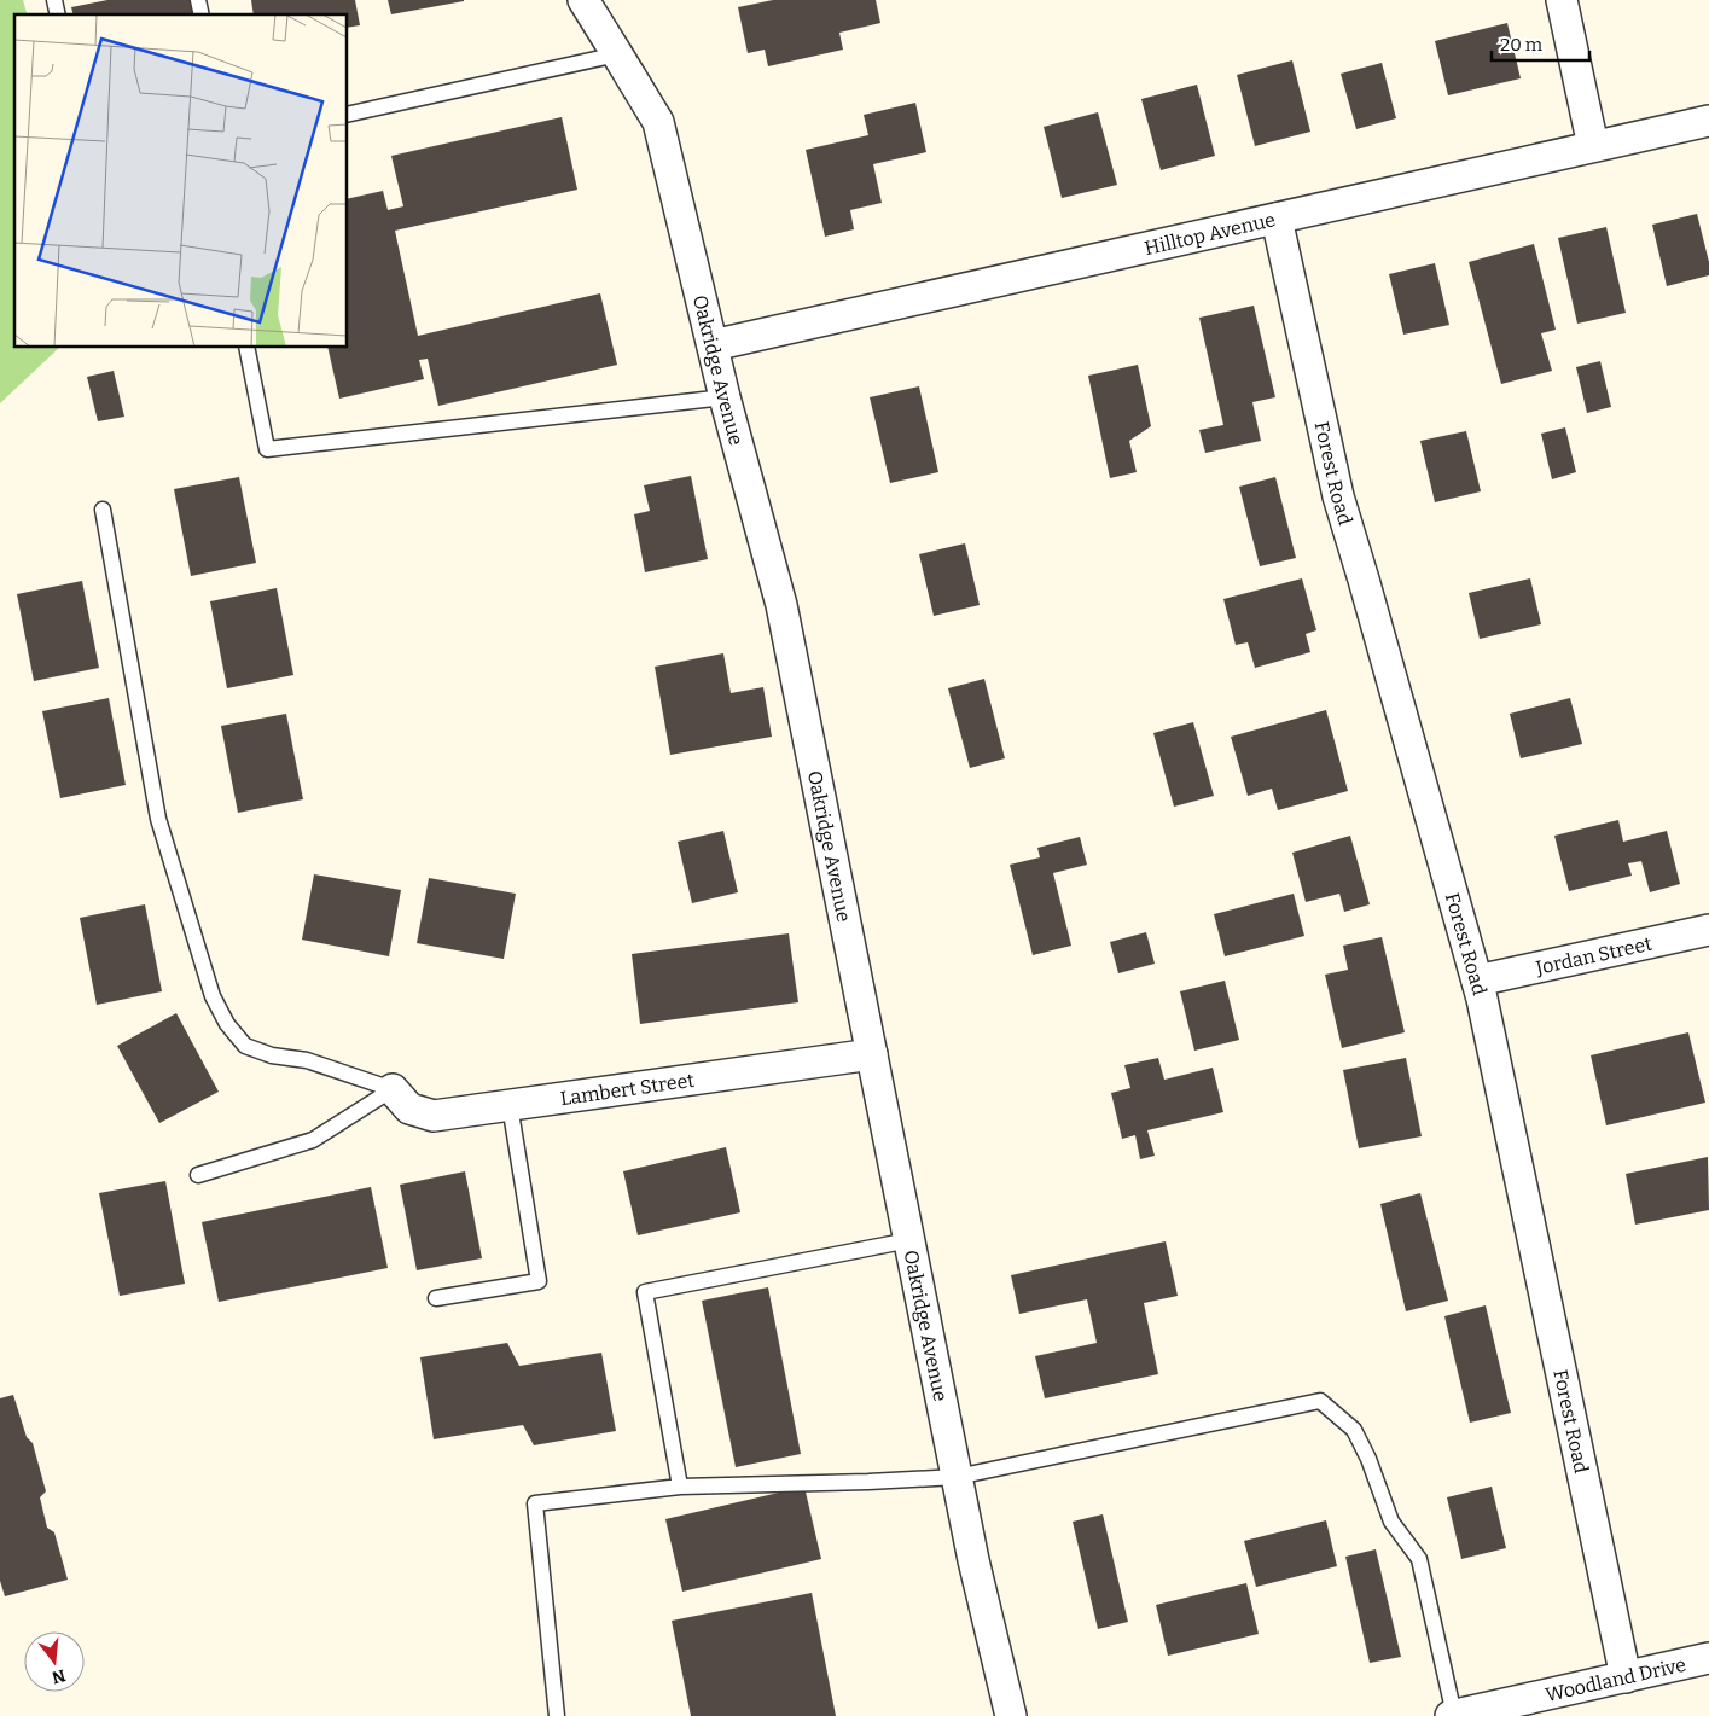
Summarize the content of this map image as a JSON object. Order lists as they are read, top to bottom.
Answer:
{
  "streets": {
    "street": [
      "Hilltop Avenue",
      "Oakridge Avenue",
      "Forest Road",
      "Jordan Street",
      "Lambert Street",
      "Woodland Drive"
    ]
  },
  "crossings": [
    ["Hilltop Avenue", "Oakridge Avenue"],
    ["Hilltop Avenue", "Forest Road"],
    ["Oakridge Avenue", "Lambert Street"],
    ["Forest Road", "Jordan Street"],
    ["Forest Road", "Woodland Drive"]
  ],
  "scale_bar": "20 m",
  "north": "bottom"
}
